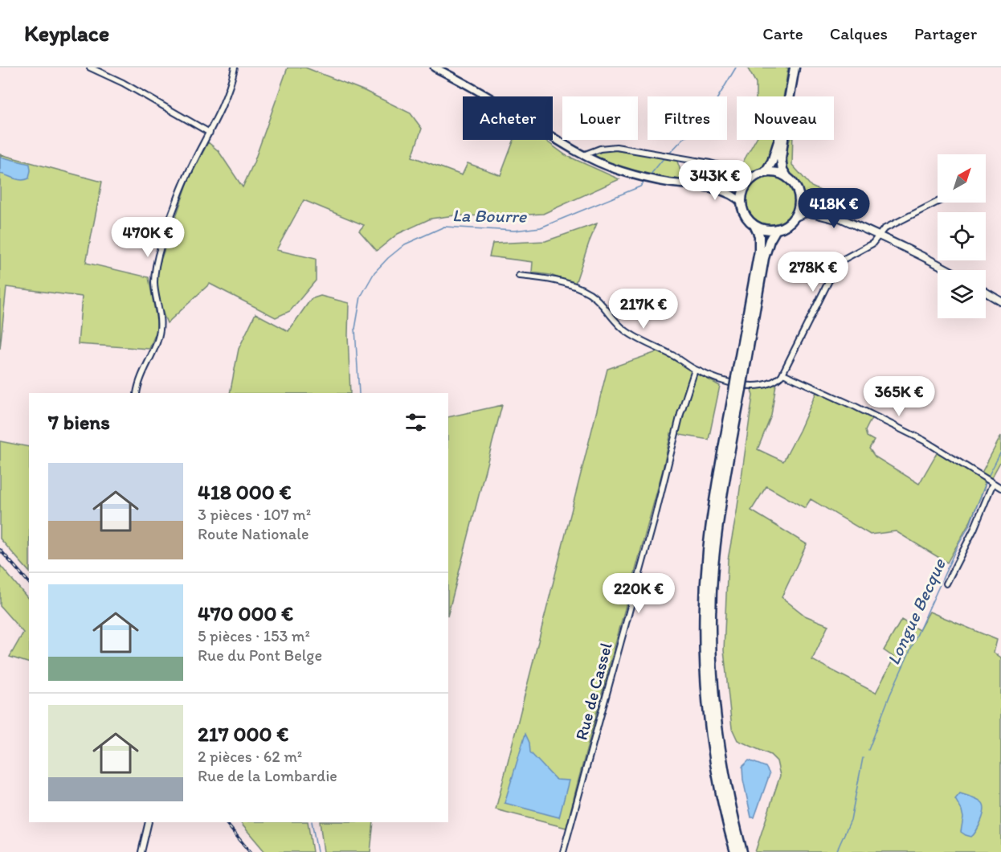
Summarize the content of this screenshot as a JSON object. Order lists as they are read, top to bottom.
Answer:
{
  "streets": {
    "street": ["Rue de Cassel"]
  },
  "water": ["La Bourre", "Longue Becque"],
  "north": "top right",
  "page": {
    "header": "Keyplace",
    "nav": ["Carte", "Calques", "Partager"],
    "chip": [
      "Acheter",
      "Louer",
      "Filtres",
      "Nouveau"
    ],
    "price": [
      "343K €",
      "418K €",
      "470K €",
      "278K €",
      "217K €",
      "365K €",
      "220K €"
    ],
    "heading": "7 biens",
    "list": [
      {
        "name": "418 000 €",
        "note": "3 pièces · 107 m² · Route Nationale"
      },
      {
        "name": "470 000 €",
        "note": "5 pièces · 153 m² · Rue du Pont Belge"
      },
      {
        "name": "217 000 €",
        "note": "2 pièces · 62 m² · Rue de la Lombardie"
      }
    ]
  }
}
